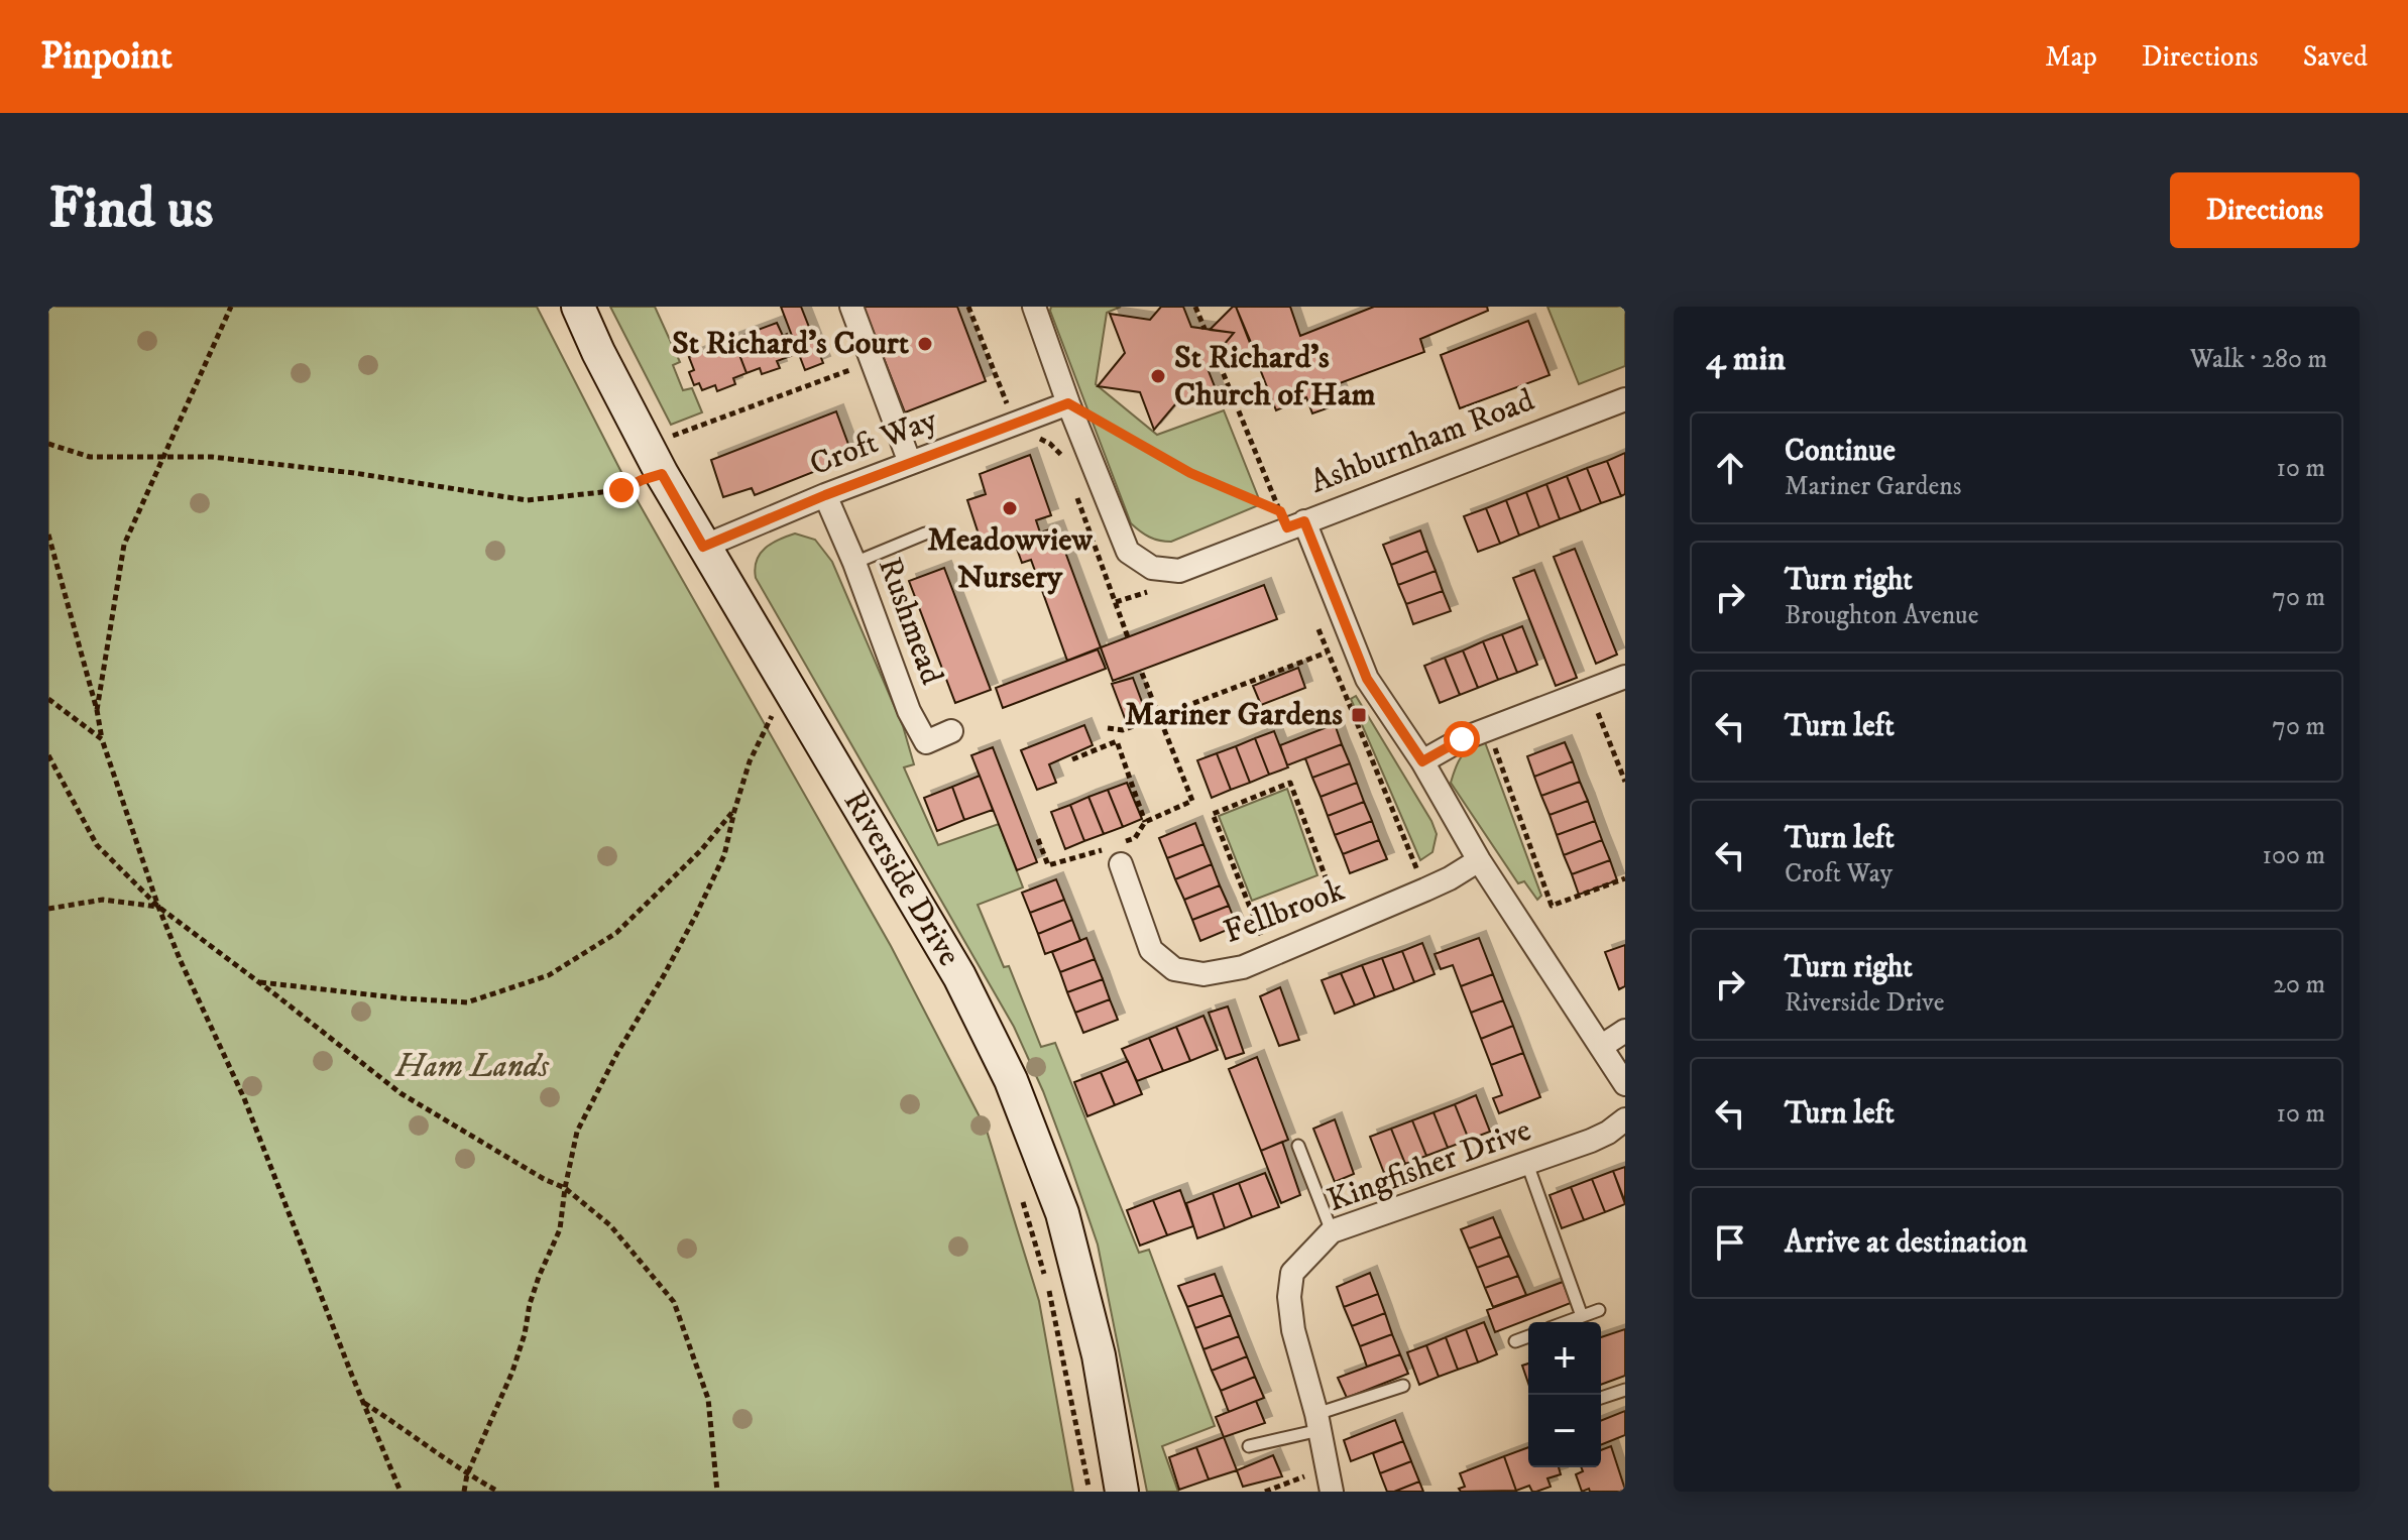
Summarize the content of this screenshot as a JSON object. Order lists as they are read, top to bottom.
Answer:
{
  "streets": {
    "street": [
      "Ashburnham Road",
      "Croft Way",
      "Rushmead",
      "Riverside Drive",
      "Fellbrook",
      "Kingfisher Drive"
    ]
  },
  "crossings": [
    ["Ashburnham Road", "Croft Way"],
    ["Croft Way", "Rushmead"],
    ["Croft Way", "Riverside Drive"]
  ],
  "parks": ["Ham Lands"],
  "places": {
    "other": ["St Richard's Court", "St Richard's Church of Ham", "Meadowview Nursery"],
    "transit": ["Mariner Gardens"]
  },
  "page": {
    "header": "Pinpoint",
    "nav": ["Map", "Directions", "Saved"],
    "buttons": "Directions",
    "title": "Find us",
    "heading": ["4 min", "Walk · 280 m"],
    "list": [
      ["Continue", "Mariner Gardens", "10 m"],
      ["Turn right", "Broughton Avenue", "70 m"],
      ["Turn left", "70 m"],
      ["Turn left", "Croft Way", "100 m"],
      ["Turn right", "Riverside Drive", "20 m"],
      ["Turn left", "10 m"],
      "Arrive at destination"
    ],
    "map_buttons": ["+", "−"]
  }
}
